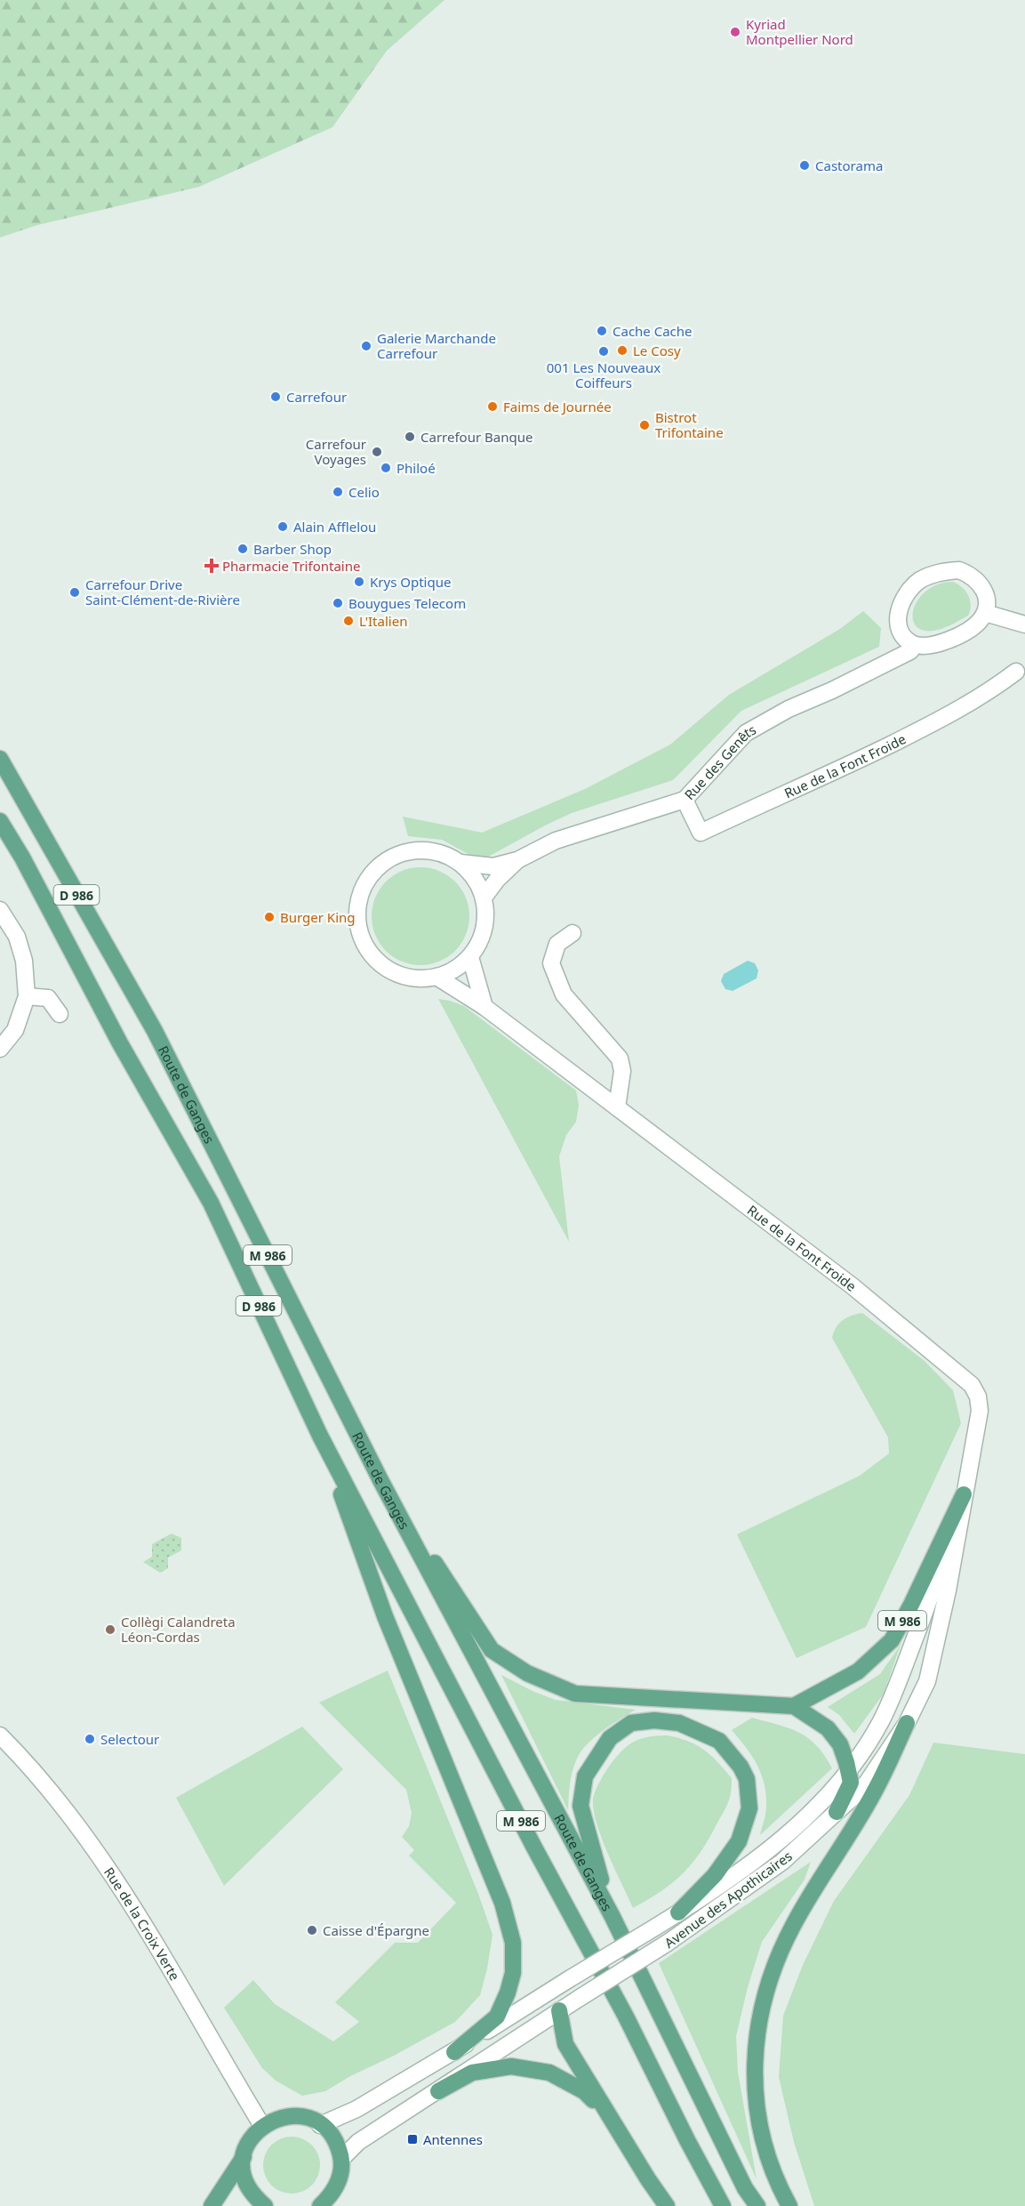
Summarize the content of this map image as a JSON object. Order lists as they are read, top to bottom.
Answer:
{
  "streets": {
    "main road": ["D 986", "Route de Ganges", "M 986"],
    "street": [
      "Rue des Genêts",
      "Rue de la Font Froide",
      "Avenue des Apothicaires",
      "Rue de la Croix Verte"
    ]
  },
  "crossings": [
    ["Rue des Genêts", "Rue de la Font Froide"],
    ["Rue de la Font Froide", "Avenue des Apothicaires"],
    ["D 986", "M 986"],
    ["Route de Ganges", "M 986"],
    ["M 986", "Avenue des Apothicaires"]
  ],
  "places": {
    "other": [
      "Kyriad Montpellier Nord",
      "Castorama",
      "Cache Cache",
      "Galerie Marchande Carrefour",
      "Le Cosy",
      "001 Les Nouveaux Coiffeurs",
      "Carrefour",
      "Faims de Journée",
      "Bistrot Trifontaine",
      "Carrefour Banque",
      "Carrefour Voyages",
      "Philoé",
      "Celio",
      "Alain Afflelou",
      "Barber Shop",
      "Krys Optique",
      "Carrefour Drive Saint-Clément-de-Rivière",
      "Bouygues Telecom",
      "L'Italien",
      "Burger King",
      "Collègi Calandreta Léon-Cordas",
      "Selectour",
      "Caisse d'Épargne"
    ],
    "health": ["Pharmacie Trifontaine"],
    "transit": ["Antennes"]
  }
}
